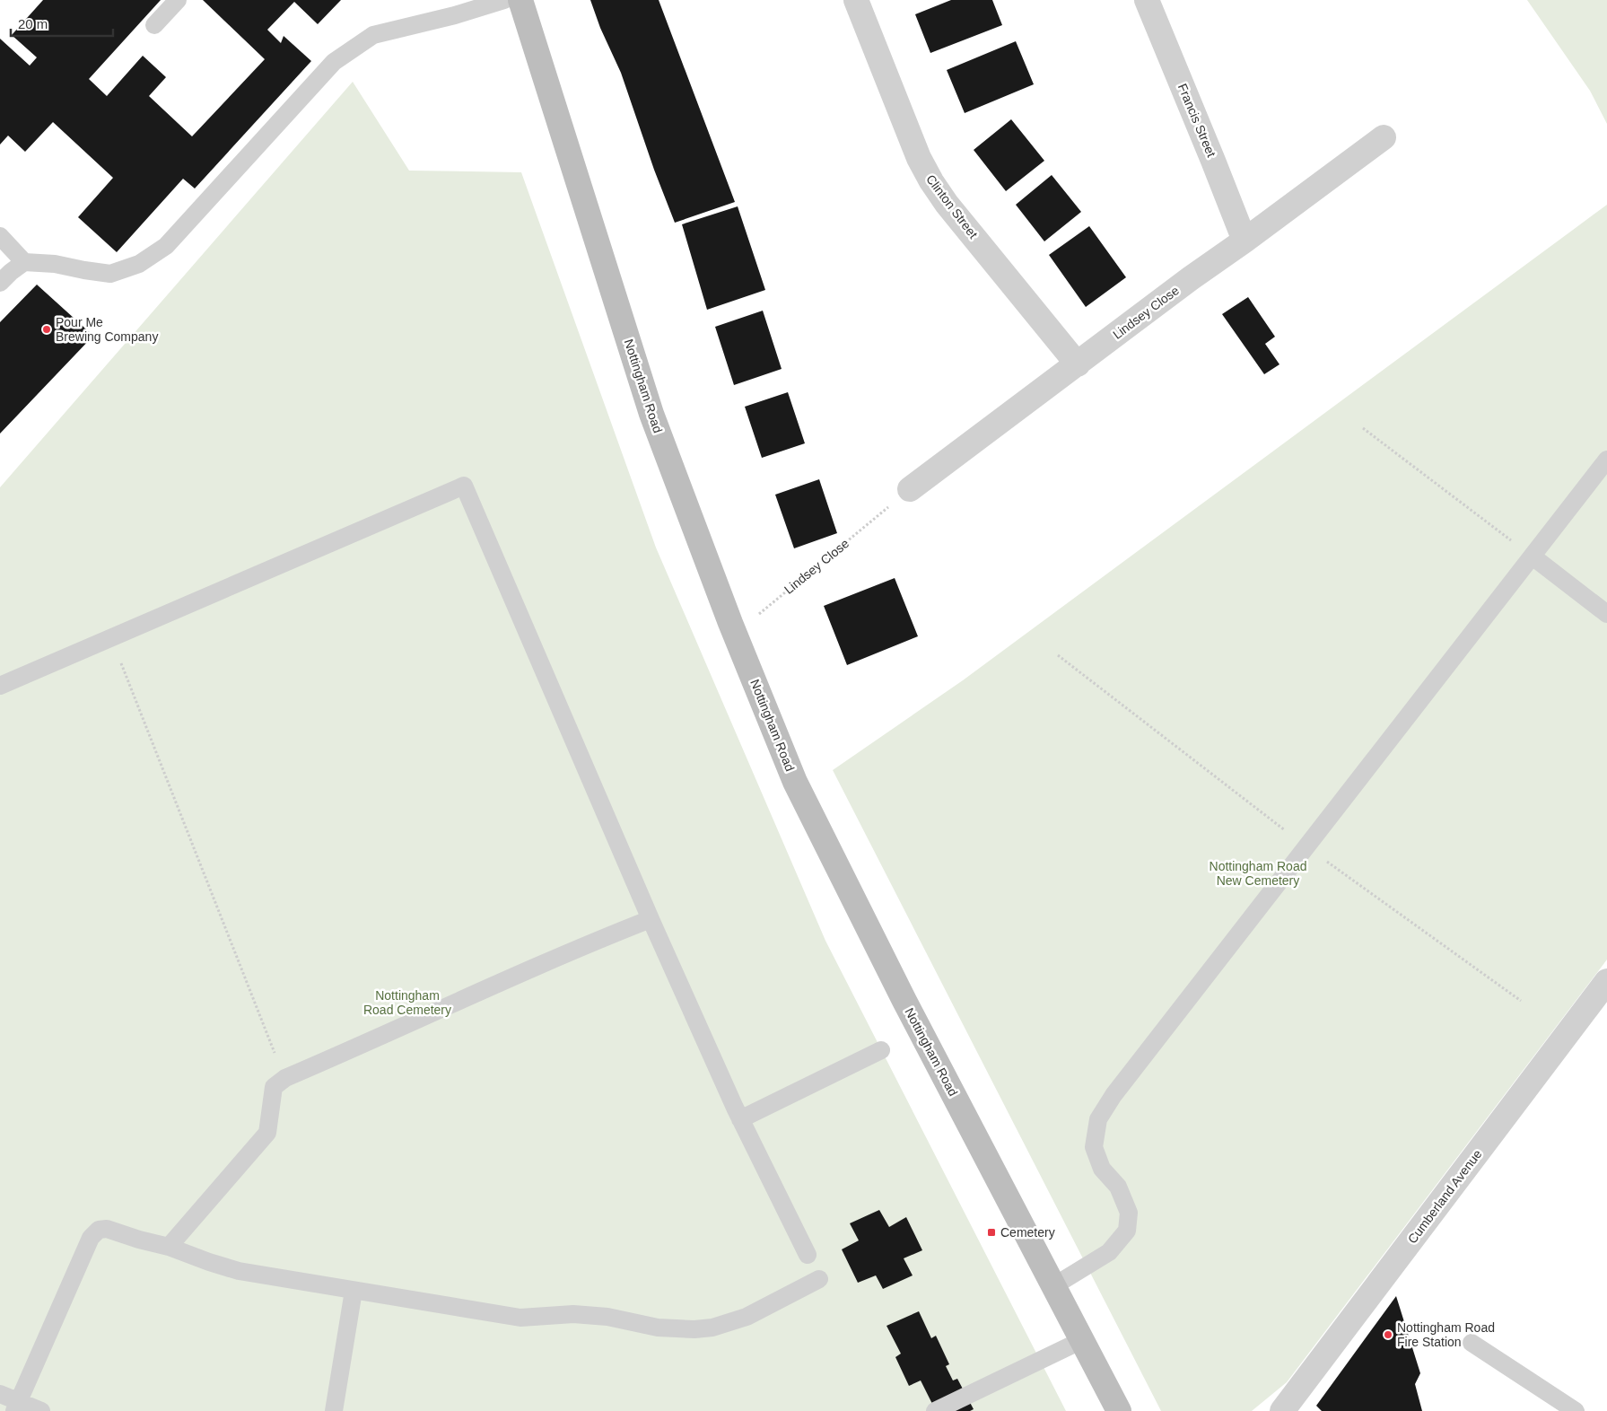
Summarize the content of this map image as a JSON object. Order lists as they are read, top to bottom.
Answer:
{
  "streets": {
    "street": [
      "Francis Street",
      "Clinton Street",
      "Lindsey Close",
      "Nottingham Road",
      "Cumberland Avenue"
    ]
  },
  "crossings": [
    ["Francis Street", "Lindsey Close"],
    ["Clinton Street", "Lindsey Close"]
  ],
  "parks": ["Nottingham Road New Cemetery", "Nottingham Road Cemetery"],
  "places": {
    "other": ["Pour Me Brewing Company", "Nottingham Road Fire Station"],
    "transit": ["Cemetery"]
  },
  "scale_bar": "20 m"
}
